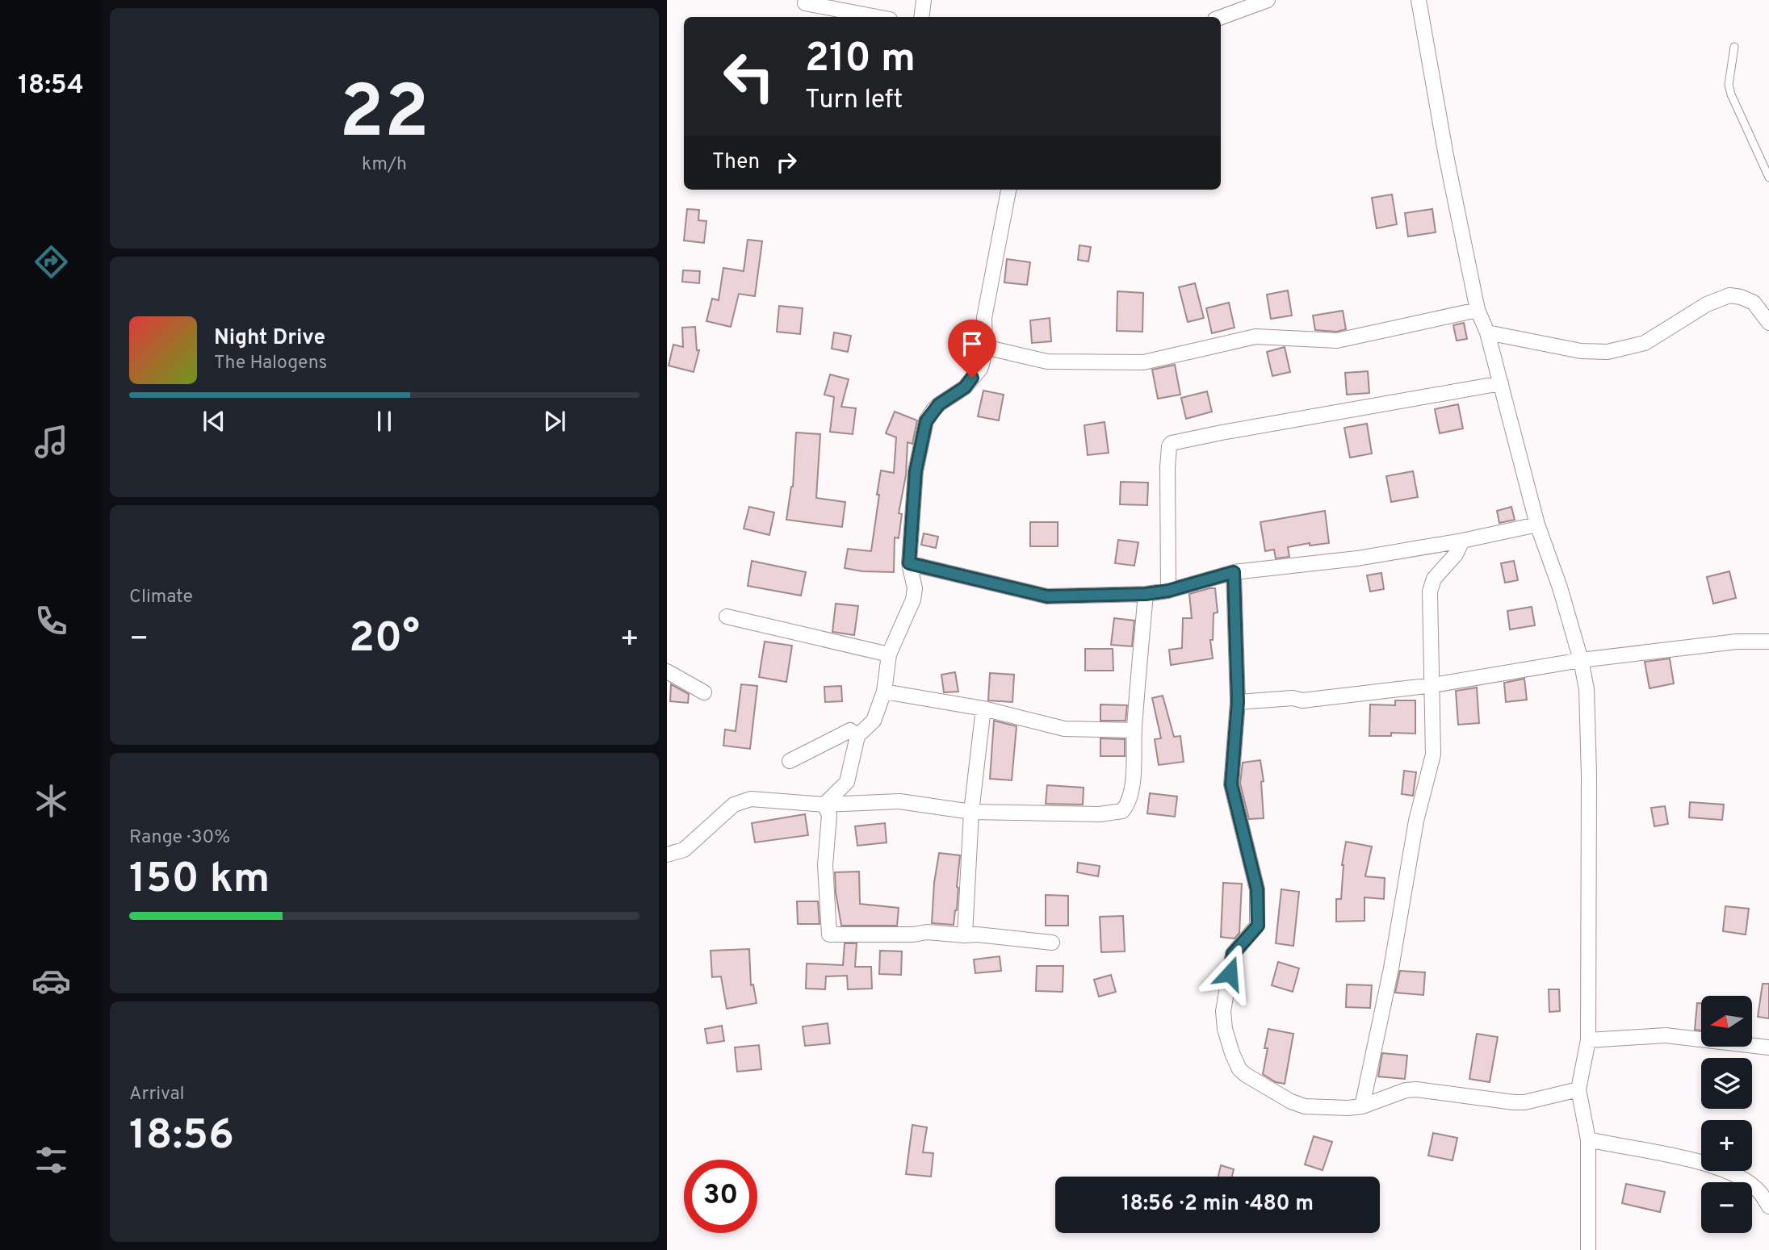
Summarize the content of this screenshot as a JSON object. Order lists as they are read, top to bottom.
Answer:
{
  "north": "left",
  "page": {
    "tabs": "18:54",
    "tile": [
      ["22", "km/h"],
      "Climate",
      ["Range · 30%", "150 km"],
      ["Arrival", "18:56"]
    ],
    "turn": ["210 m", "Turn left"],
    "then": "Then",
    "song": ["Night Drive", "The Halogens"],
    "heat": ["−", "20°", "+"],
    "map_buttons": ["+", "−"],
    "limit": "30",
    "trip": "18:56 · 2 min · 480 m"
  }
}
